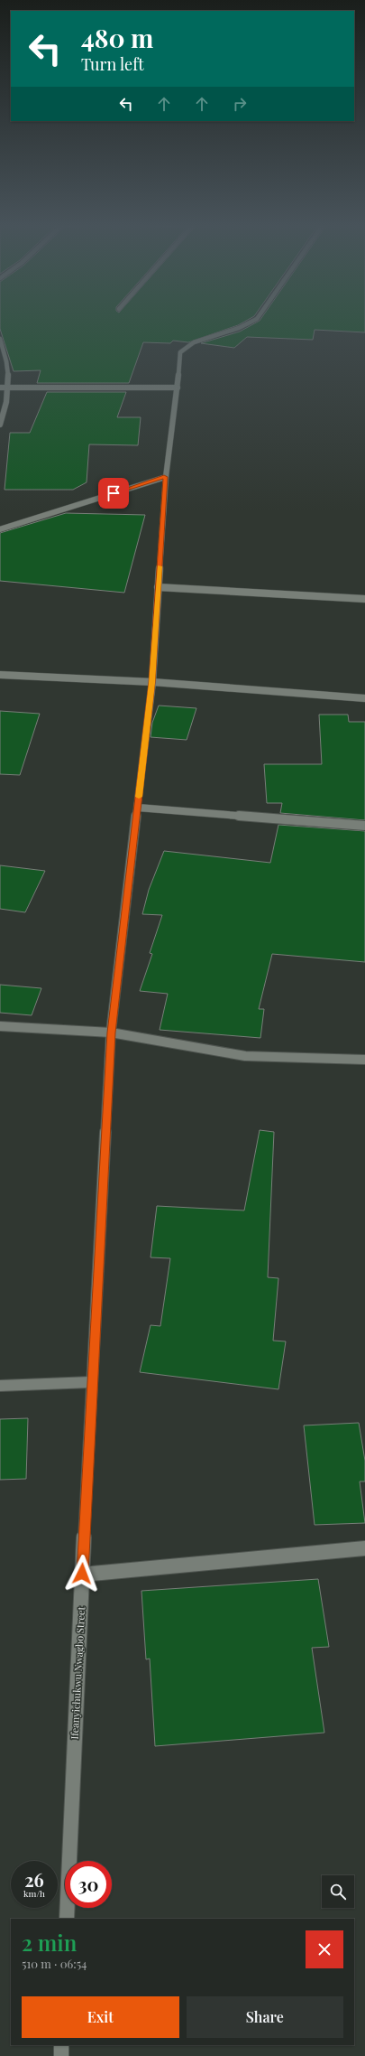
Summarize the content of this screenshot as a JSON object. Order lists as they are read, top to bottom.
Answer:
{
  "streets": {
    "street": ["Ifeanyichukwu Nwagbo Street"]
  },
  "page": {
    "turn": ["480 m", "Turn left"],
    "speed": "26 km/h",
    "limit": "30",
    "heading": ["2 min", "510 m · 06:54"],
    "buttons": ["Exit", "Share"]
  }
}
